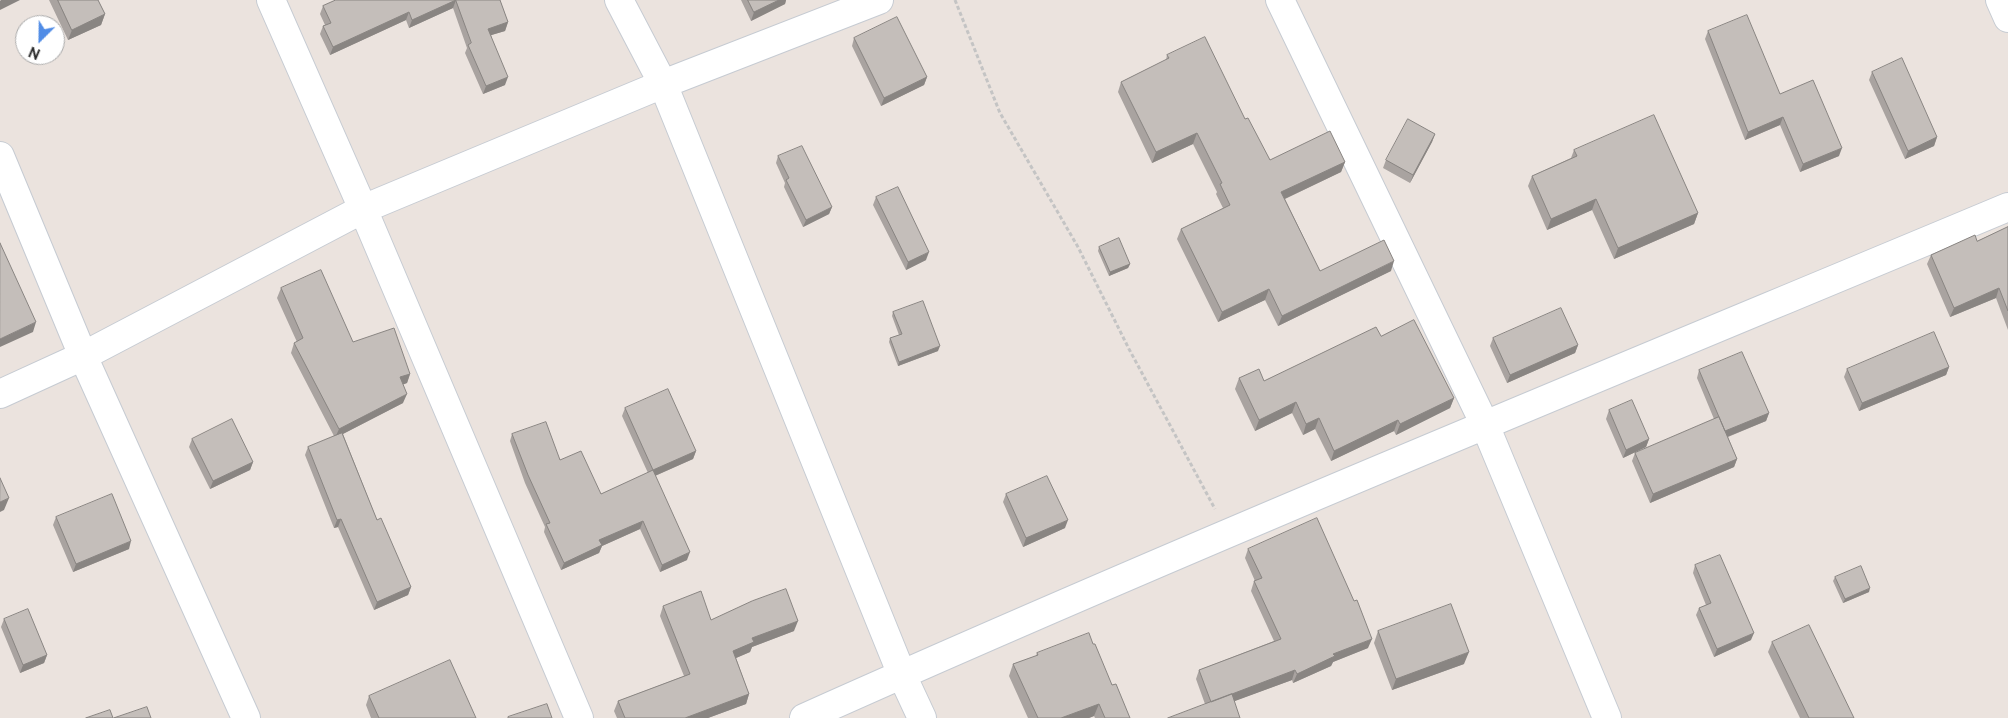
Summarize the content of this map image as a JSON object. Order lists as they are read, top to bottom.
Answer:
{
  "north": "bottom left"
}
